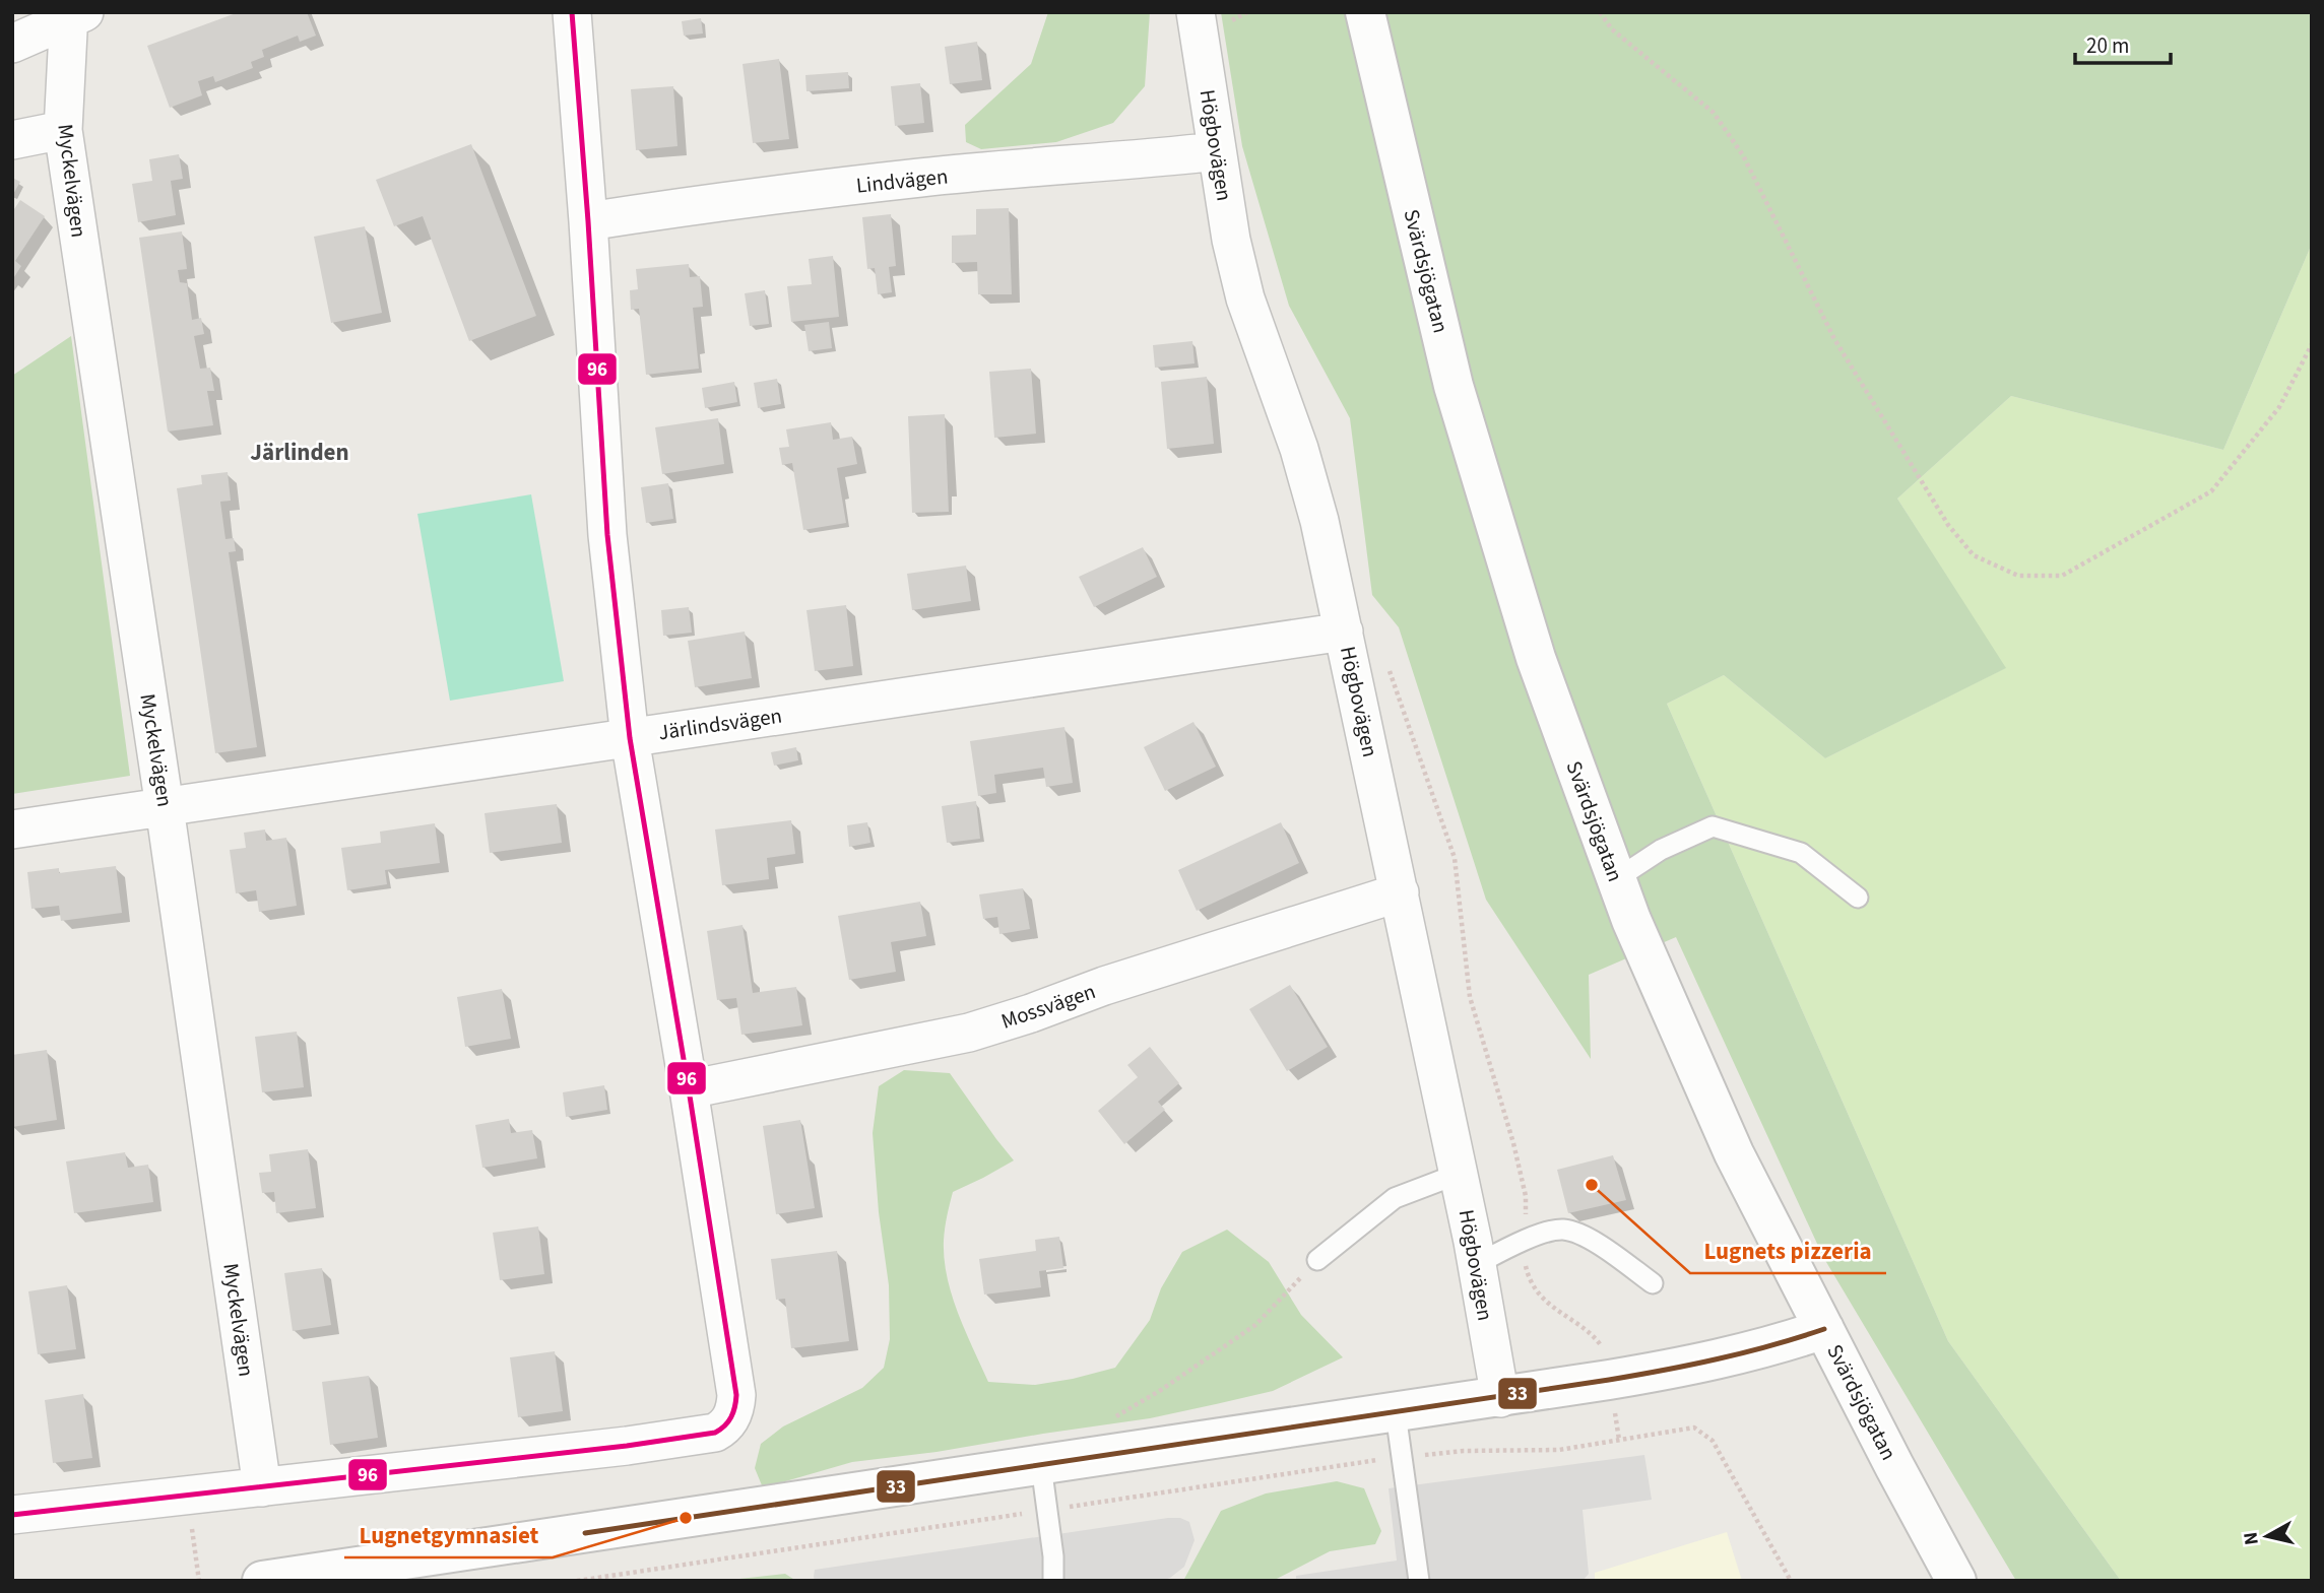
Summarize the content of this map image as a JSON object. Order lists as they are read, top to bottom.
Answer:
{
  "streets": {
    "street": [
      "Högbovägen",
      "Myckelvägen",
      "Lindvägen",
      "Svärdsjögatan",
      "Järlindsvägen",
      "Mossvägen"
    ]
  },
  "crossings": [
    ["Högbovägen", "Lindvägen"],
    ["Högbovägen", "Järlindsvägen"],
    ["Högbovägen", "Mossvägen"],
    ["Myckelvägen", "Järlindsvägen"]
  ],
  "districts": ["Järlinden"],
  "places": ["Lugnets pizzeria", "Lugnetgymnasiet"],
  "lines": ["transit line 96", "transit line 33"],
  "scale_bar": "20 m",
  "north": "left"
}
